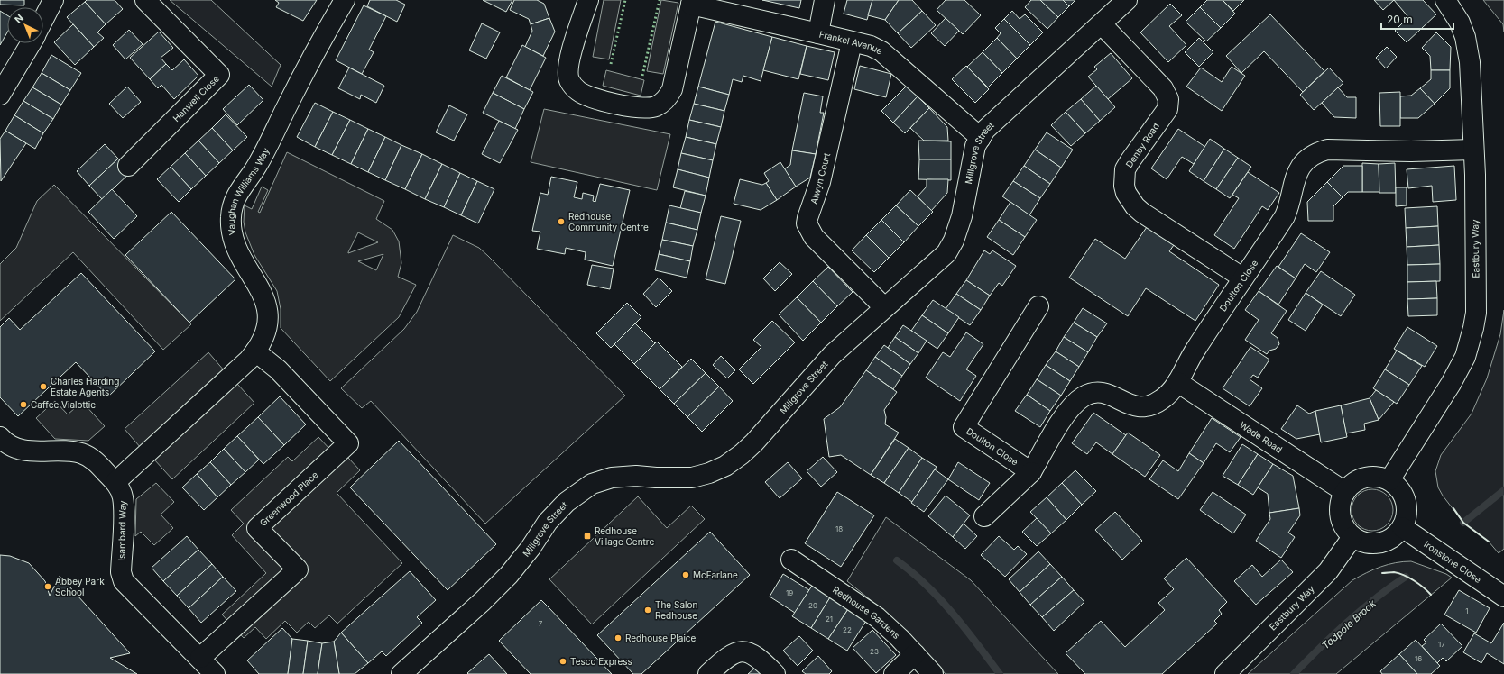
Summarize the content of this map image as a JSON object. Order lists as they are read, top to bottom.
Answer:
{
  "streets": {
    "street": [
      "Frankel Avenue",
      "Hanwell Close",
      "Denby Road",
      "Millgrove Street",
      "Alwyn Court",
      "Vaughan Williams Way",
      "Eastbury Way",
      "Doulton Close",
      "Wade Road",
      "Greenwood Place",
      "Isambard Way",
      "Ironstone Close",
      "Redhouse Gardens"
    ]
  },
  "crossings": [
    ["Frankel Avenue", "Millgrove Street"],
    ["Frankel Avenue", "Alwyn Court"],
    ["Denby Road", "Millgrove Street"],
    ["Denby Road", "Doulton Close"],
    ["Millgrove Street", "Alwyn Court"],
    ["Vaughan Williams Way", "Greenwood Place"],
    ["Vaughan Williams Way", "Isambard Way"],
    ["Eastbury Way", "Doulton Close"],
    ["Eastbury Way", "Wade Road"],
    ["Eastbury Way", "Ironstone Close"],
    ["Doulton Close", "Wade Road"],
    ["Wade Road", "Ironstone Close"],
    ["Greenwood Place", "Isambard Way"]
  ],
  "water": ["Tadpole Brook"],
  "places": {
    "other": [
      "Redhouse Community Centre",
      "Charles Harding Estate Agents",
      "Caffee Vialottie",
      "McFarlane",
      "Abbey Park School",
      "The Salon Redhouse",
      "Redhouse Plaice",
      "Tesco Express"
    ],
    "transit": ["Redhouse Village Centre"]
  },
  "house_numbers": [
    "18",
    "19",
    "20",
    "1",
    "21",
    "7",
    "22",
    "17",
    "23",
    "16"
  ],
  "scale_bar": "20 m",
  "north": "top left"
}
